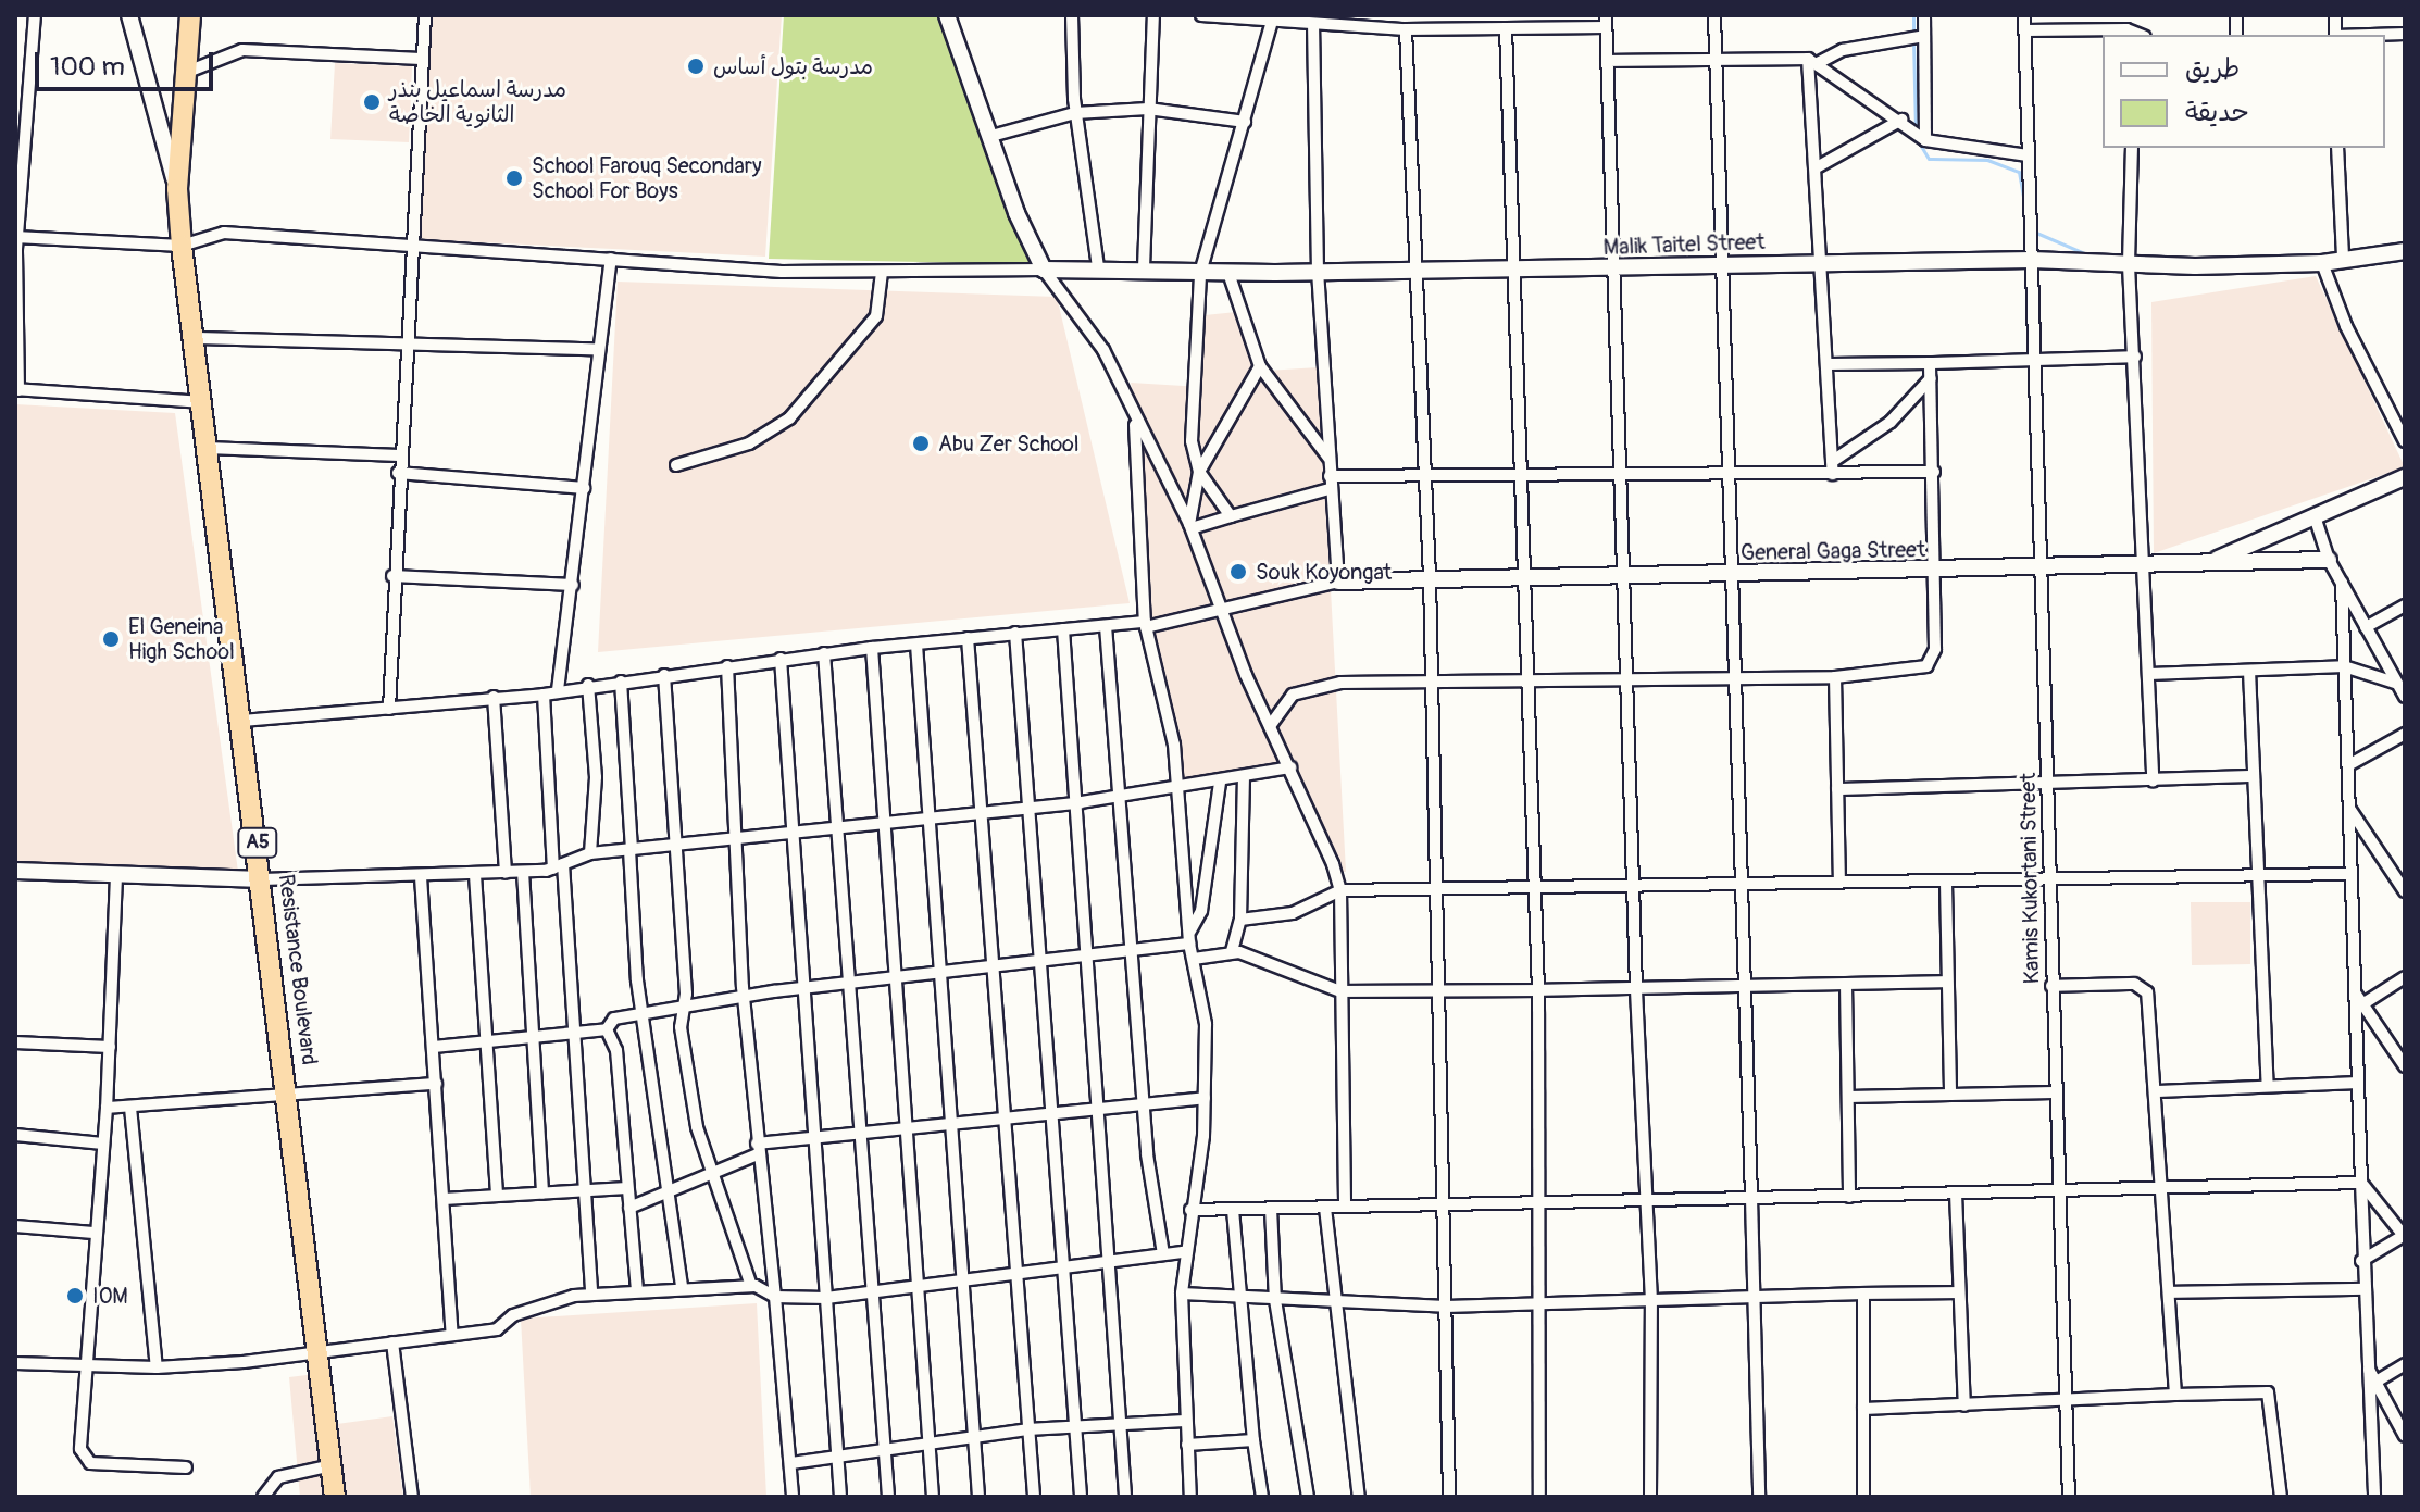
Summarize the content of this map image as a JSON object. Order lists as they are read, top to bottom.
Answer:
{
  "streets": {
    "highway": ["A5", "Resistance Boulevard"],
    "main road": ["Malik Taitel Street", "General Gaga Street"],
    "street": ["Kamis Kukortani Street"]
  },
  "crossings": [
    ["Malik Taitel Street", "Kamis Kukortani Street"],
    ["General Gaga Street", "Kamis Kukortani Street"],
    ["A5", "Resistance Boulevard"]
  ],
  "places": [
    "مدرسة بتول أساس",
    "مدرسة اسماعيل بنذر الثانوية الخاصة",
    "School Farouq Secondary School For Boys",
    "Abu Zer School",
    "Souk Koyongat",
    "El Geneina High School",
    "IOM"
  ],
  "legend": ["طريق", "حديقة"],
  "scale_bar": "100 m"
}
